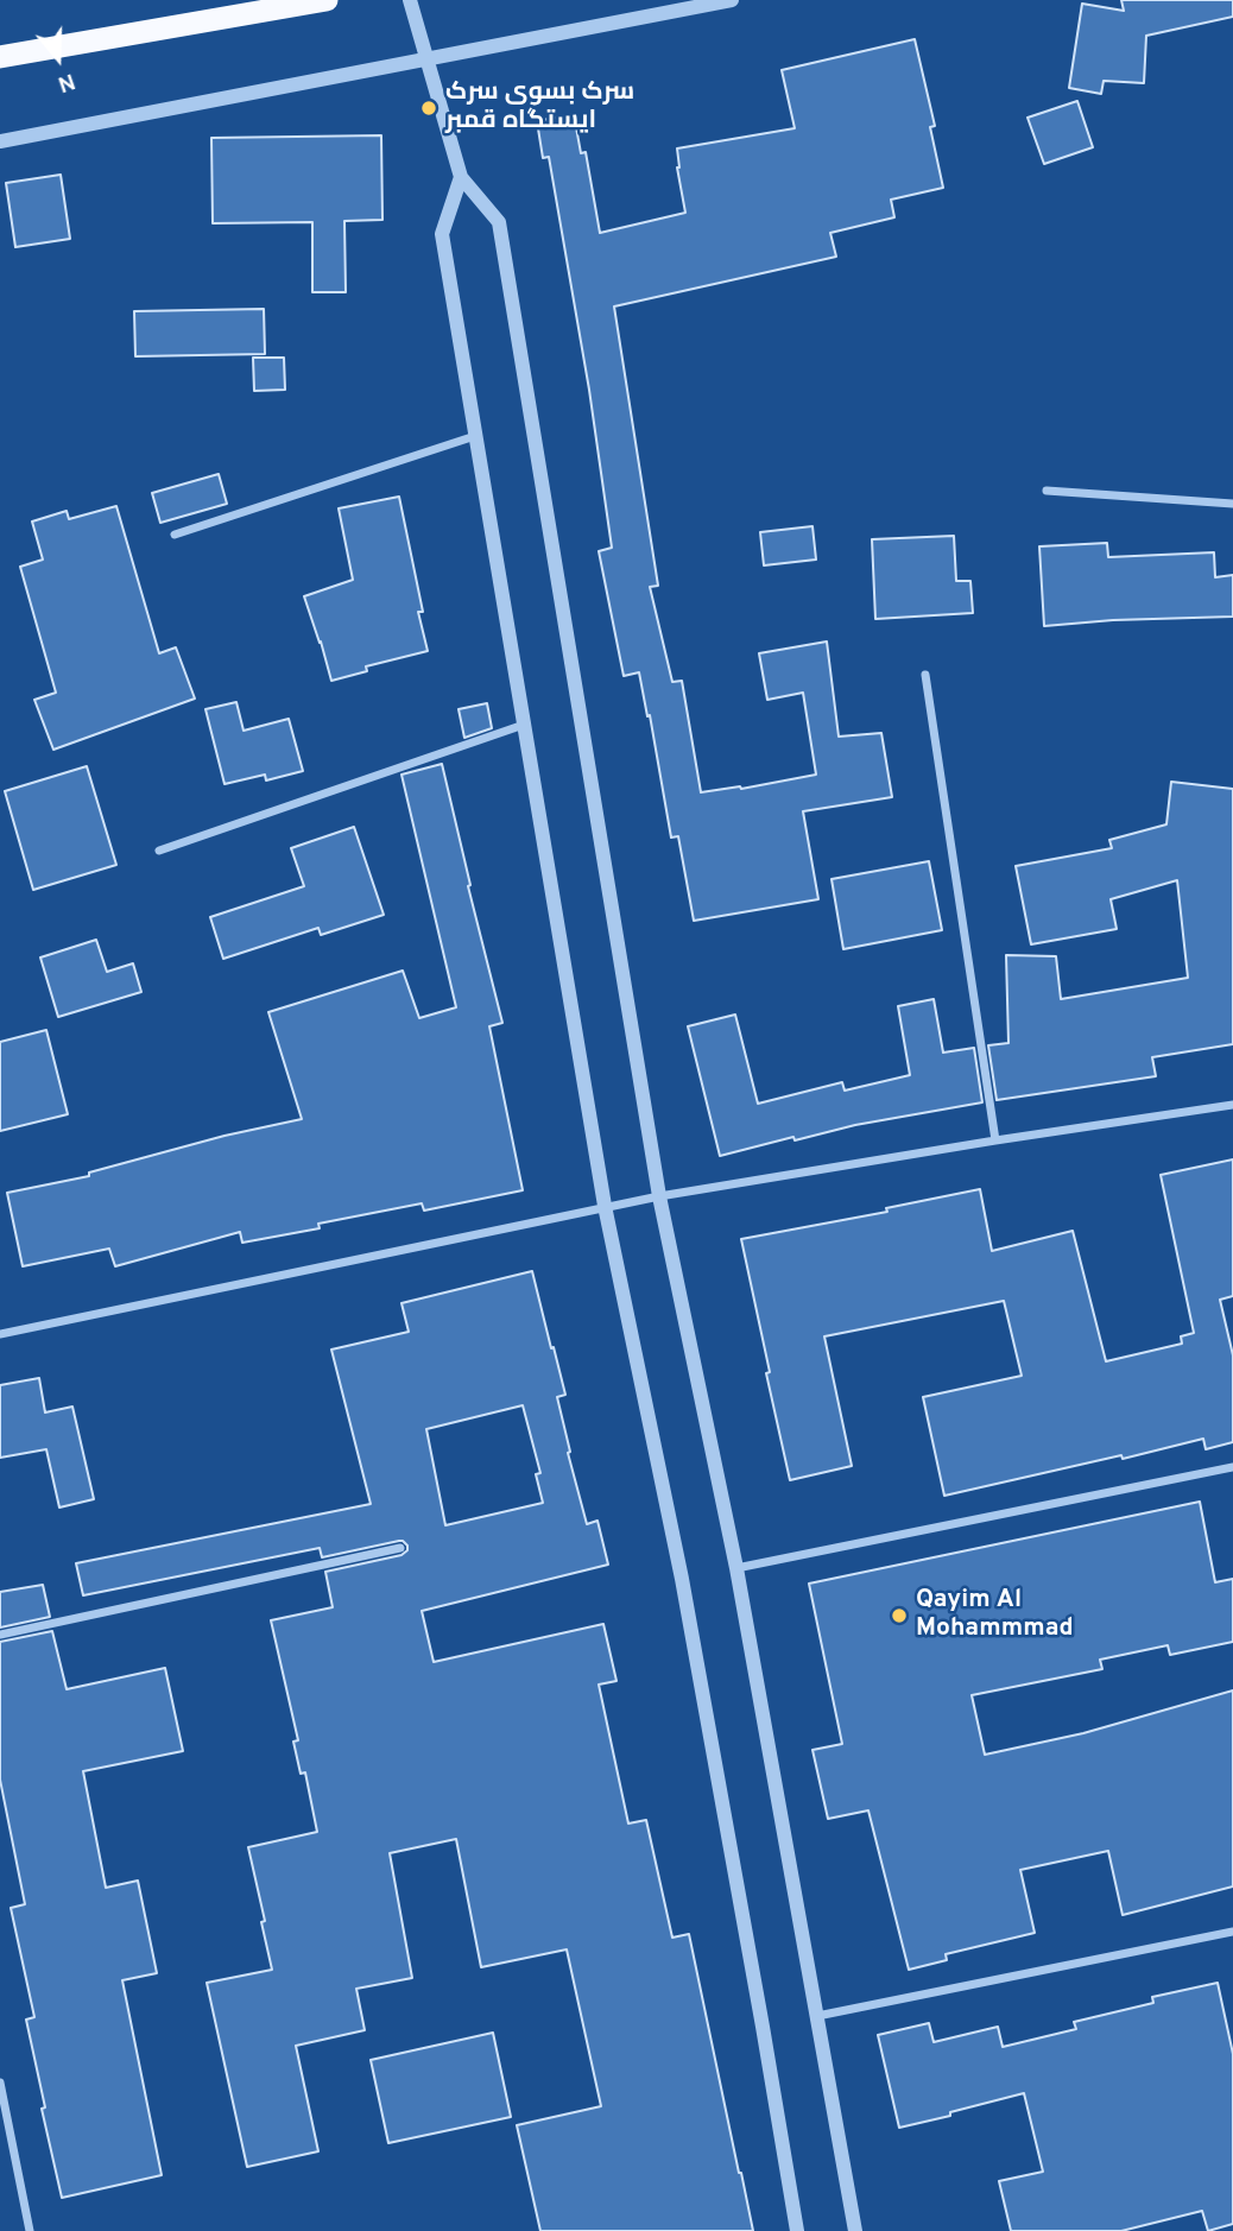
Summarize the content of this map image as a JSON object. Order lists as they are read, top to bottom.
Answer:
{
  "places": ["سرک بسوی سرک ایستگاه قمبر", "Qayim Al Mohammmad"],
  "north": "bottom"
}
